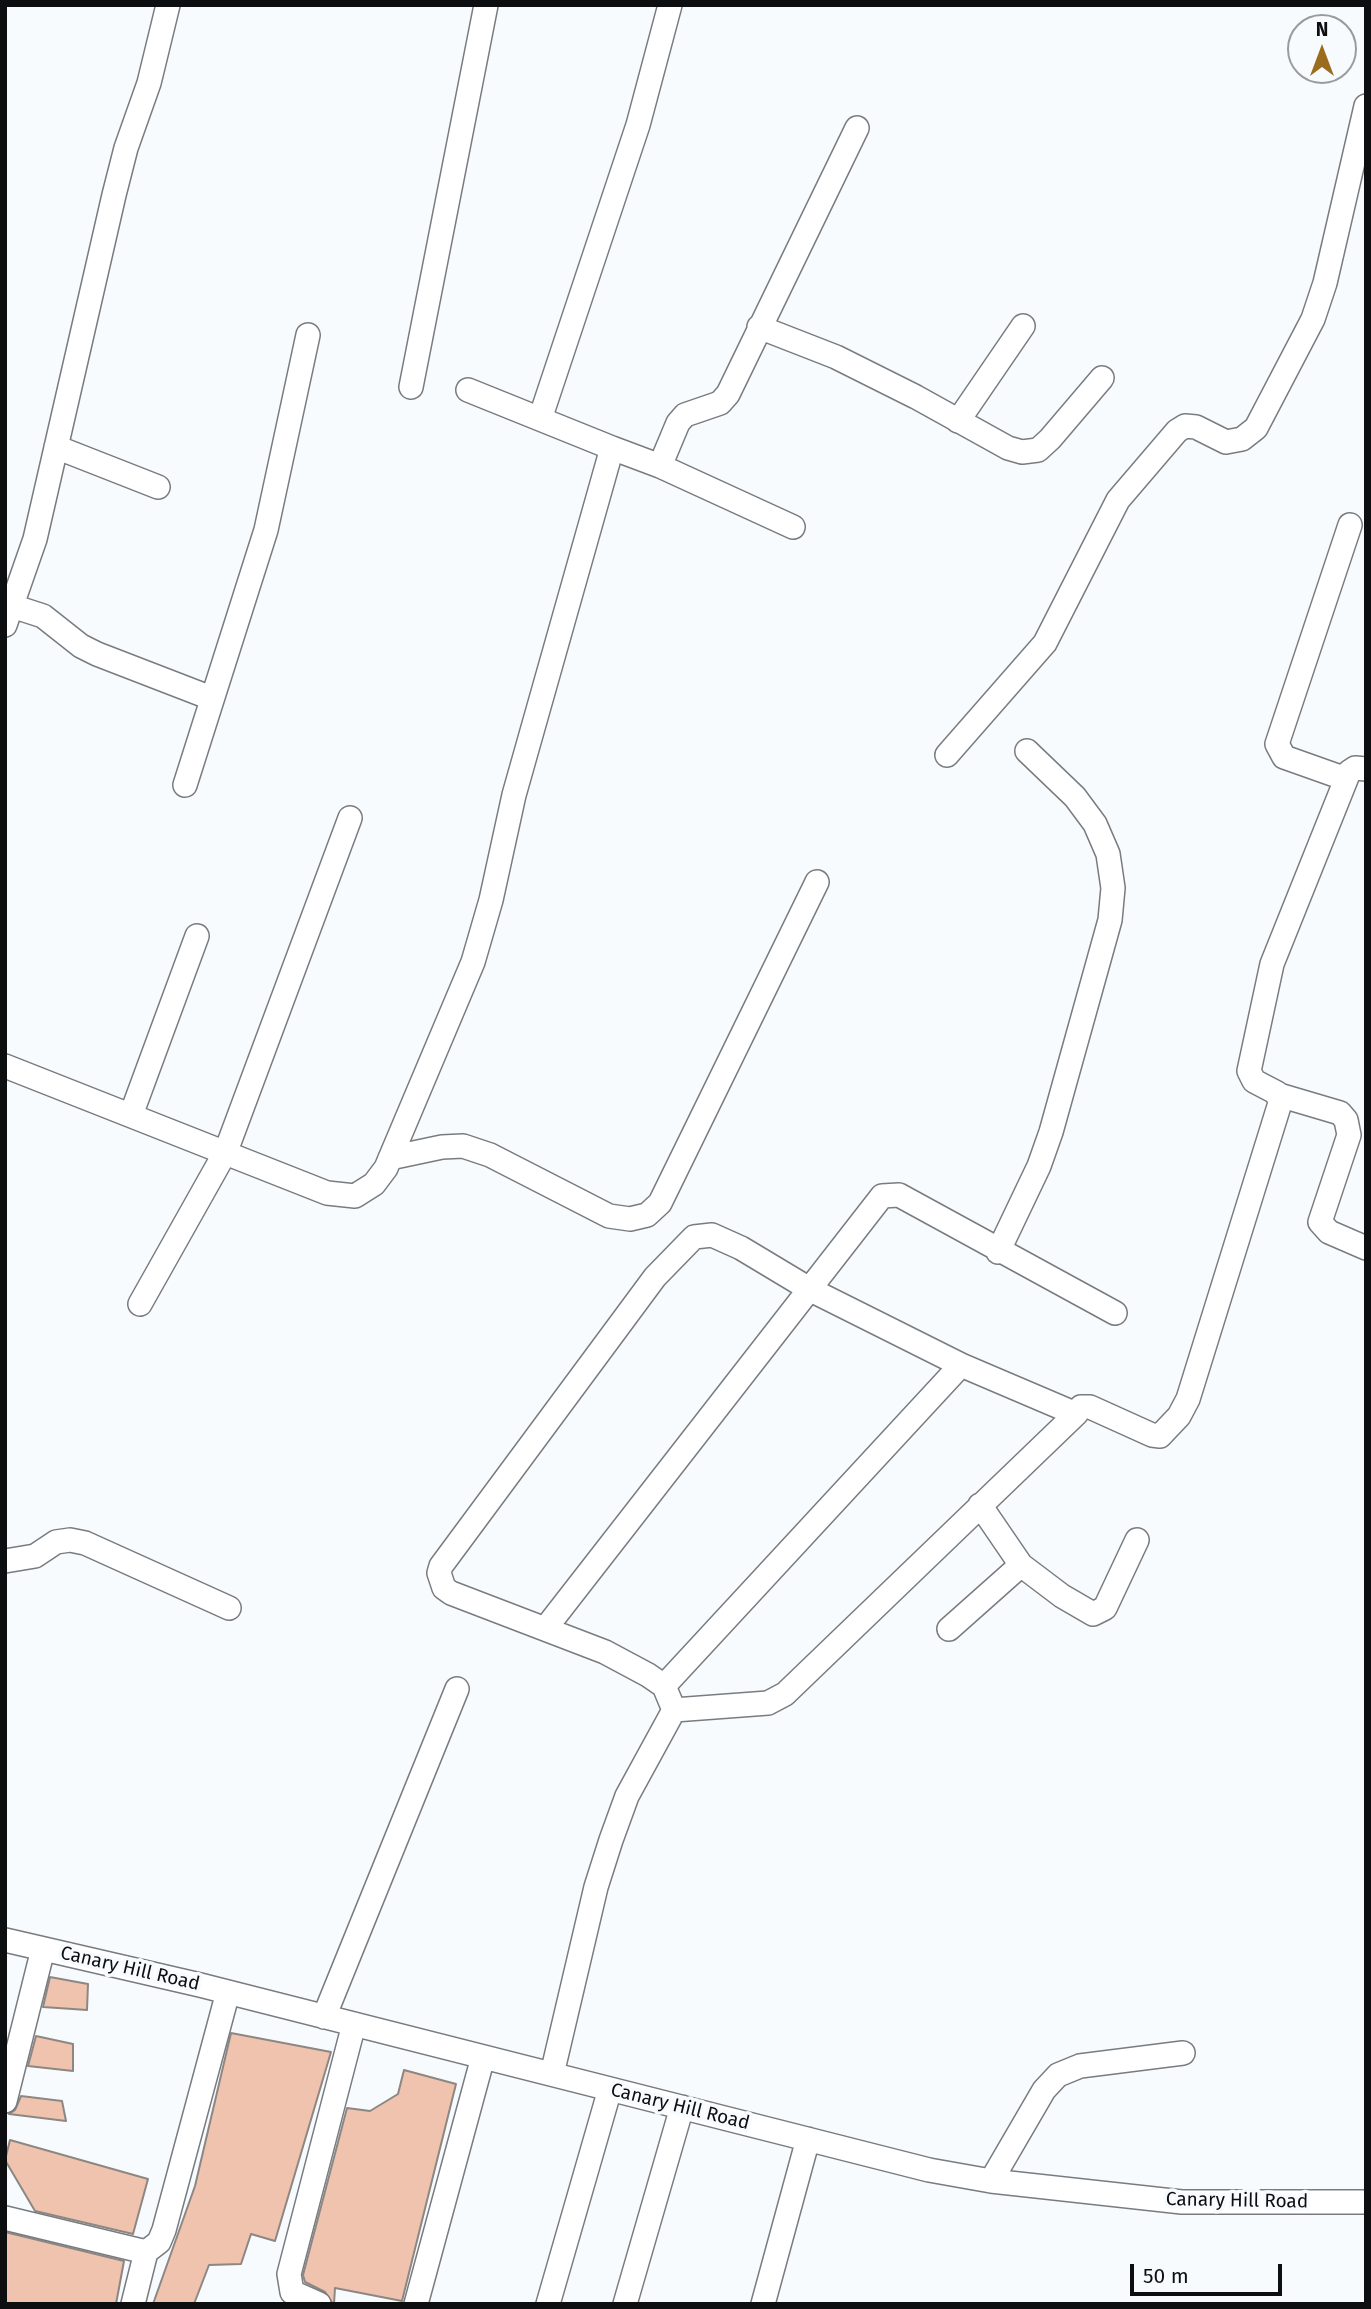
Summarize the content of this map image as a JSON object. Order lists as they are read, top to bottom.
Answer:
{
  "streets": {
    "street": ["Canary Hill Road"]
  },
  "scale_bar": "50 m",
  "north": "top"
}
